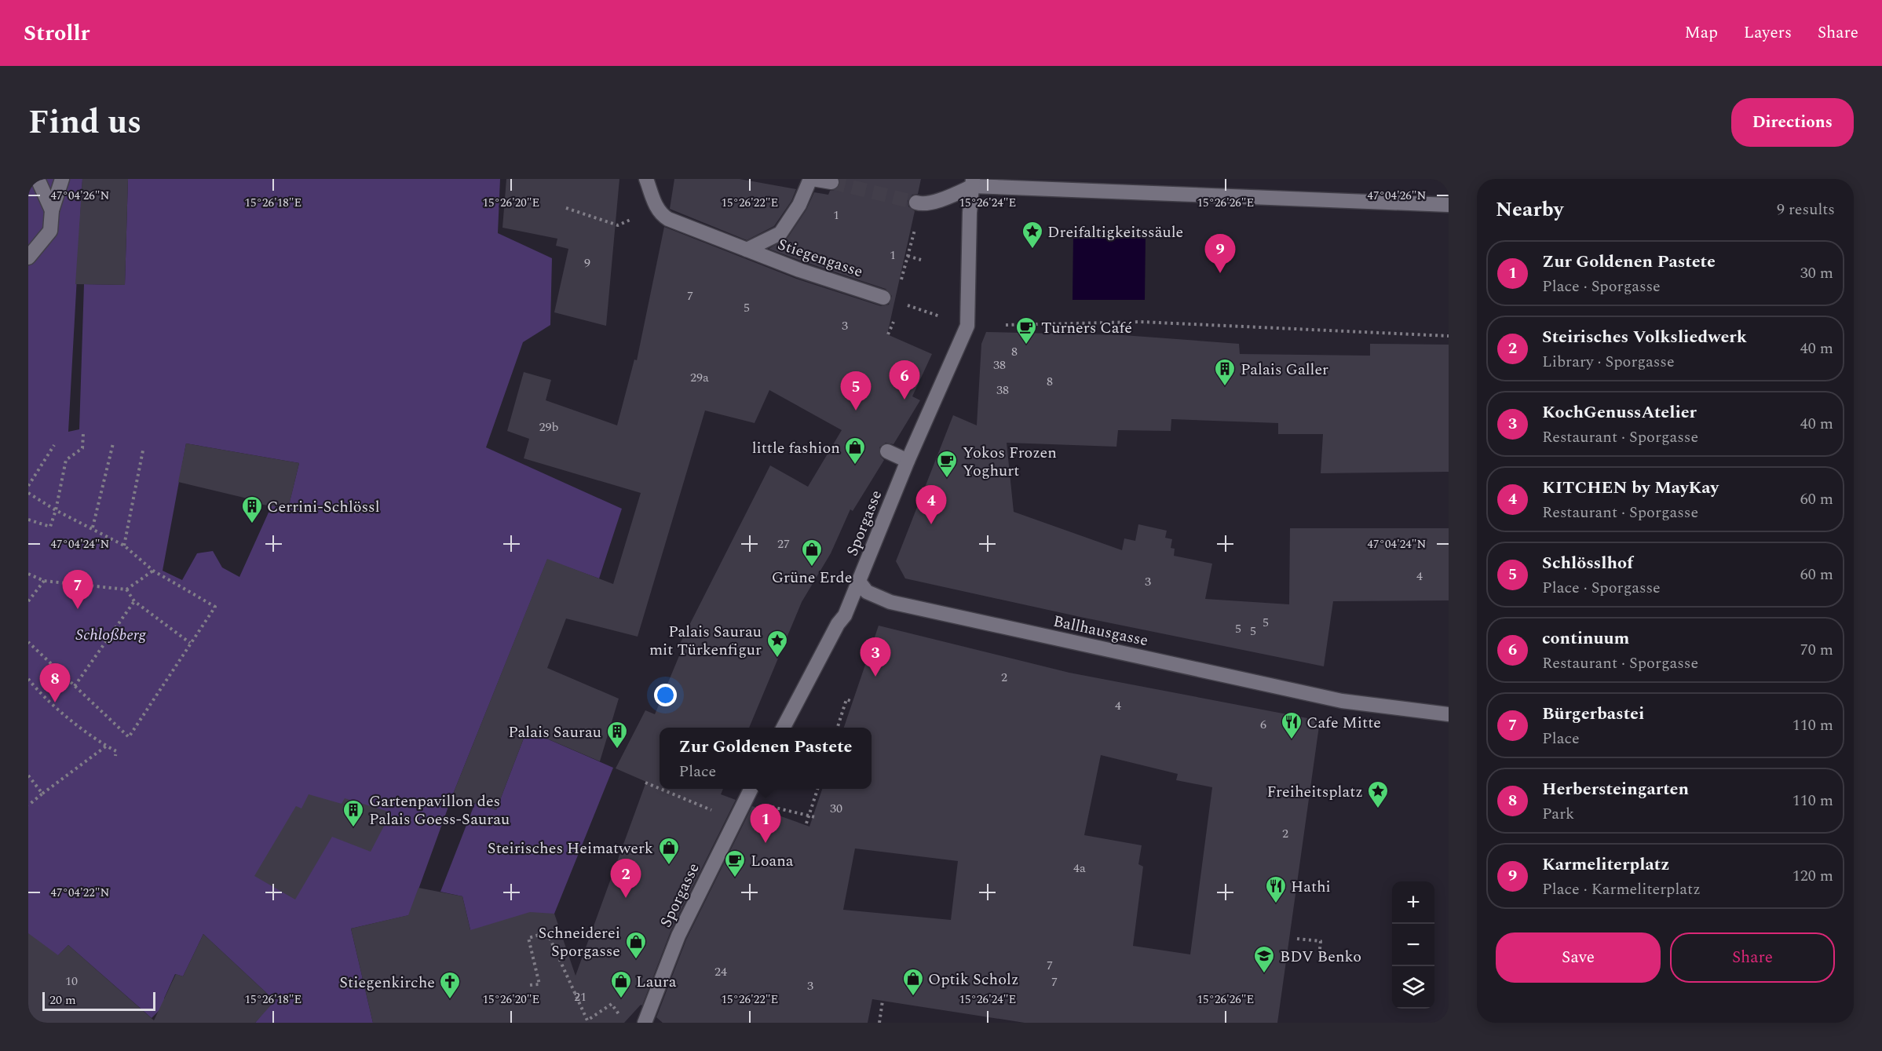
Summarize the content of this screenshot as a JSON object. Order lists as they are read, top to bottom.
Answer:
{
  "streets": {
    "street": ["Stiegengasse", "Sporgasse", "Ballhausgasse"]
  },
  "crossings": [
    ["Sporgasse", "Ballhausgasse"]
  ],
  "parks": ["Schloßberg"],
  "places": {
    "place": ["Dreifaltigkeitssäule", "Palais Saurau mit Türkenfigur", "Freiheitsplatz"],
    "cafe": ["Turners Café", "Yokos Frozen Yoghurt", "Loana"],
    "building": [
      "Palais Galler",
      "Cerrini-Schlössl",
      "Palais Saurau",
      "Gartenpavillon des Palais Goess-Saurau"
    ],
    "shop": [
      "little fashion",
      "Grüne Erde",
      "Steirisches Heimatwerk",
      "Schneiderei Sporgasse",
      "Optik Scholz",
      "Laura"
    ],
    "restaurant": ["Cafe Mitte", "Hathi"],
    "school or university": ["BDV Benko"],
    "church": ["Stiegenkirche"]
  },
  "house_numbers": [
    "1",
    "1",
    "9",
    "7",
    "5",
    "3",
    "8",
    "38",
    "29a",
    "8",
    "38",
    "29b",
    "27",
    "4",
    "3",
    "5",
    "5",
    "5",
    "2",
    "4",
    "6",
    "30",
    "2",
    "4a",
    "7",
    "24",
    "10",
    "7",
    "3",
    "21"
  ],
  "scale_bar": "20 m",
  "page": {
    "header": "Strollr",
    "nav": ["Map", "Layers", "Share"],
    "title": "Find us",
    "buttons": [
      "Directions",
      ["Save", "Share"]
    ],
    "heading": ["Nearby", "9 results"],
    "pins": [
      "9",
      "6",
      "5",
      "4",
      "7",
      "3",
      "8",
      "1",
      "2"
    ],
    "list": [
      {
        "mark": "1",
        "name": "Zur Goldenen Pastete",
        "note": "Place · Sporgasse",
        "value": "30 m"
      },
      {
        "mark": "2",
        "name": "Steirisches Volksliedwerk",
        "note": "Library · Sporgasse",
        "value": "40 m"
      },
      {
        "mark": "3",
        "name": "KochGenussAtelier",
        "note": "Restaurant · Sporgasse",
        "value": "40 m"
      },
      {
        "mark": "4",
        "name": "KITCHEN by MayKay",
        "note": "Restaurant · Sporgasse",
        "value": "60 m"
      },
      {
        "mark": "5",
        "name": "Schlösslhof",
        "note": "Place · Sporgasse",
        "value": "60 m"
      },
      {
        "mark": "6",
        "name": "continuum",
        "note": "Restaurant · Sporgasse",
        "value": "70 m"
      },
      {
        "mark": "7",
        "name": "Bürgerbastei",
        "note": "Place",
        "value": "110 m"
      },
      {
        "mark": "8",
        "name": "Herbersteingarten",
        "note": "Park",
        "value": "110 m"
      },
      {
        "mark": "9",
        "name": "Karmeliterplatz",
        "note": "Place · Karmeliterplatz",
        "value": "120 m"
      }
    ],
    "popup": ["Zur Goldenen Pastete", "Place"],
    "map_buttons": ["+", "−"],
    "scale": "20 m"
  },
  "coordinates": [
    "47°04'26\"N",
    "15°26'18\"E",
    "15°26'20\"E",
    "15°26'22\"E",
    "15°26'24\"E",
    "15°26'26\"E",
    "47°04'24\"N",
    "47°04'22\"N"
  ]
}
